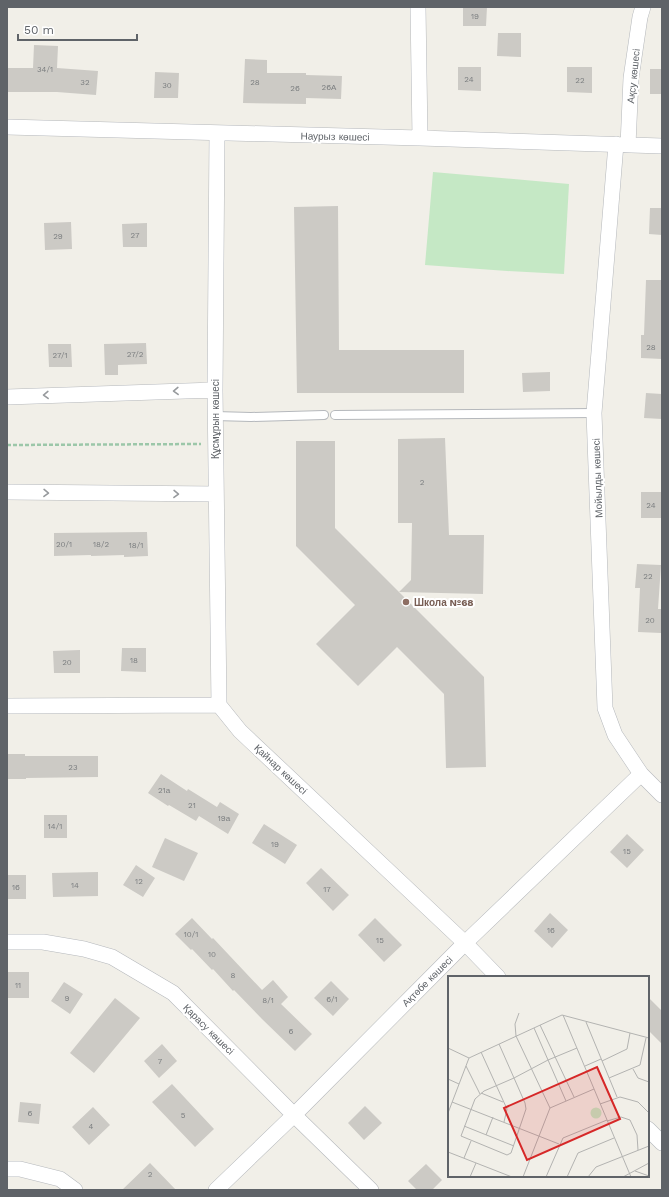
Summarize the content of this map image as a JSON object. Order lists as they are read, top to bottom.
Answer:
{
  "streets": {
    "street": [
      "Ақсу көшесі",
      "Наурыз көшесі",
      "Құсмұрын көшесі",
      "Мойылды көшесі",
      "Қайнар көшесі",
      "Ақтөбе көшесі",
      "Қарасу көшесі"
    ]
  },
  "crossings": [
    ["Ақсу көшесі", "Наурыз көшесі"],
    ["Ақсу көшесі", "Мойылды көшесі"],
    ["Наурыз көшесі", "Құсмұрын көшесі"],
    ["Наурыз көшесі", "Мойылды көшесі"],
    ["Құсмұрын көшесі", "Қайнар көшесі"],
    ["Мойылды көшесі", "Ақтөбе көшесі"],
    ["Қайнар көшесі", "Ақтөбе көшесі"],
    ["Ақтөбе көшесі", "Қарасу көшесі"]
  ],
  "places": ["Школа №68"],
  "house_numbers": [
    "19",
    "34/1",
    "24",
    "22",
    "32",
    "28",
    "30",
    "26А",
    "26",
    "27",
    "29",
    "28",
    "27/2",
    "27/1",
    "2",
    "24",
    "20/1",
    "18/2",
    "18/1",
    "22",
    "20",
    "18",
    "20",
    "23",
    "21а",
    "21",
    "19а",
    "14/1",
    "19",
    "15",
    "12",
    "14",
    "16",
    "17",
    "16",
    "10/1",
    "15",
    "10",
    "8",
    "11",
    "9",
    "6/1",
    "8/1",
    "6",
    "7",
    "6",
    "5",
    "4",
    "2"
  ],
  "scale_bar": "50 m"
}
